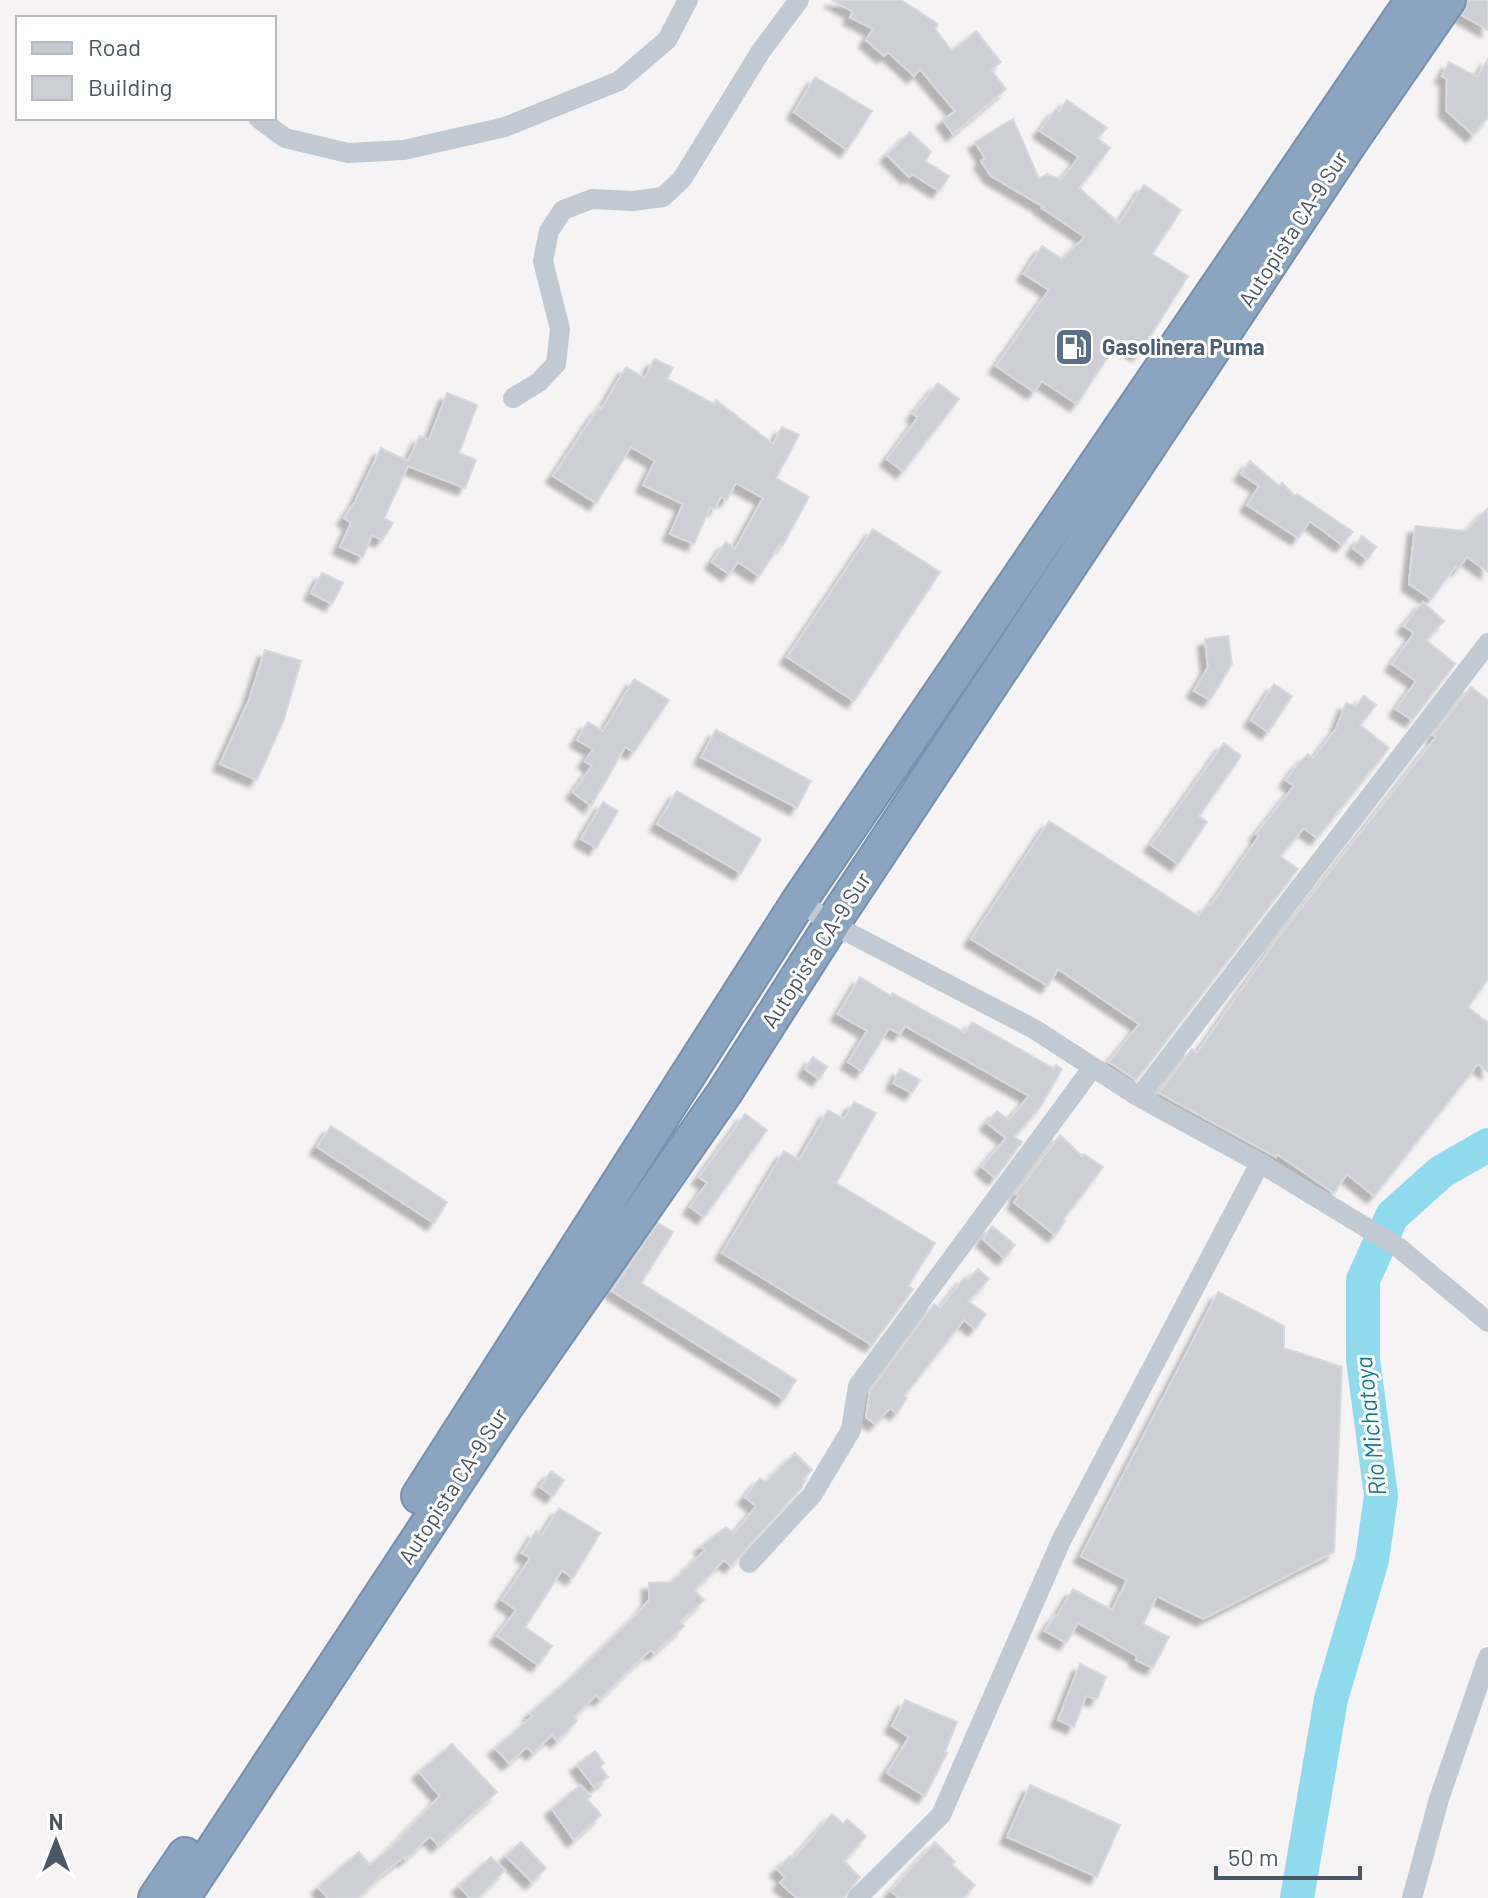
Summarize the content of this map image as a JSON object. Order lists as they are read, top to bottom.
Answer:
{
  "streets": {
    "highway": ["Autopista CA-9 Sur"]
  },
  "water": ["Río Michatoya"],
  "places": {
    "fuel station": ["Gasolinera Puma"]
  },
  "legend": ["Road", "Building"],
  "scale_bar": "50 m",
  "north": "top"
}
